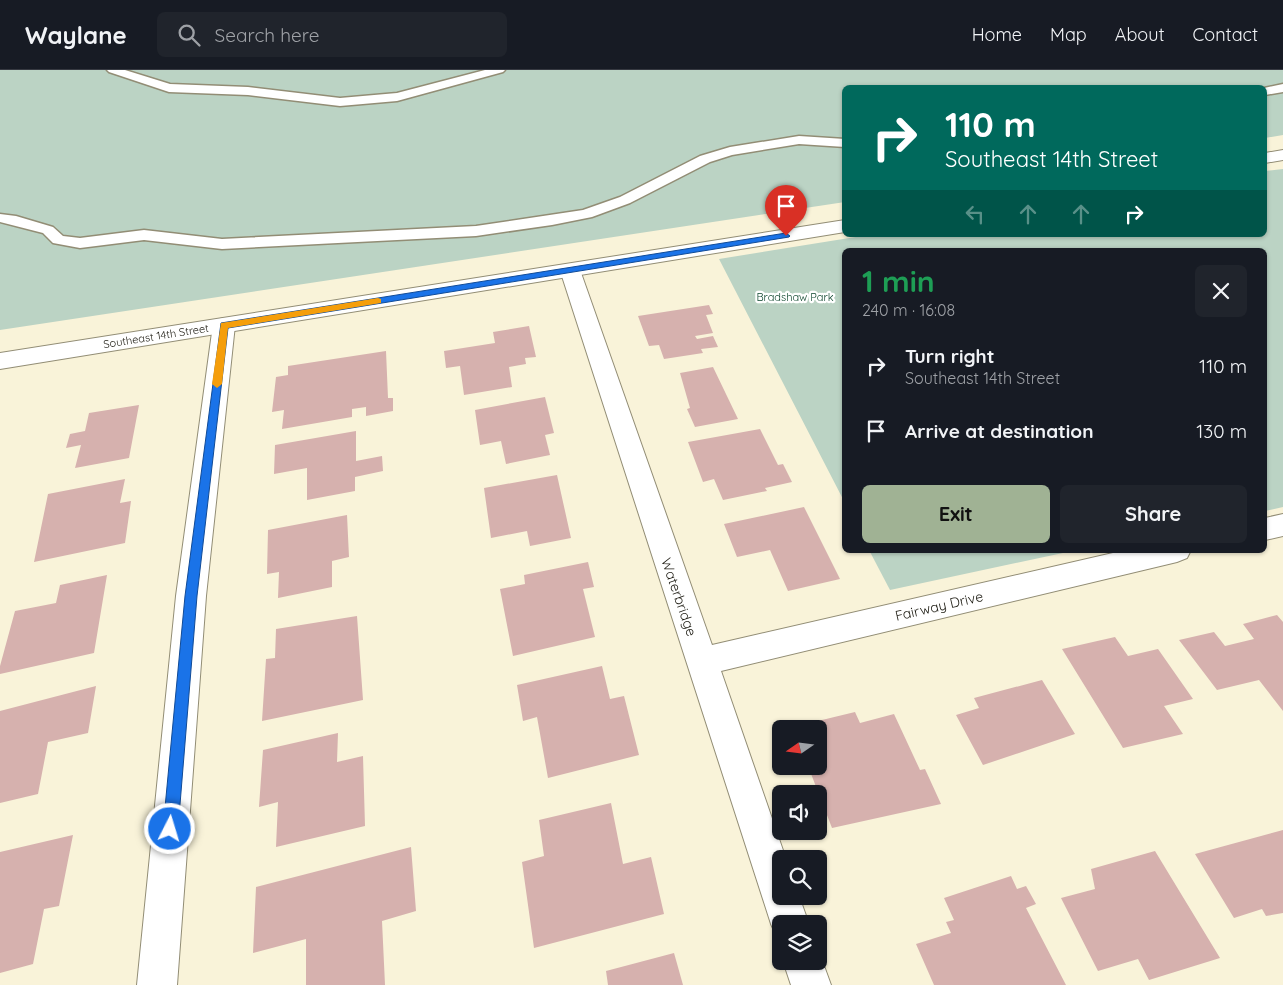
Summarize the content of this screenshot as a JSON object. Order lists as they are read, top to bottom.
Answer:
{
  "streets": {
    "street": ["Southeast 14th Street", "Waterbridge", "Fairway Drive"]
  },
  "crossings": [
    ["Southeast 14th Street", "Waterbridge"],
    ["Waterbridge", "Fairway Drive"]
  ],
  "parks": ["Bradshaw Park"],
  "north": "left",
  "page": {
    "header": "Waylane",
    "search": "Search here",
    "nav": [
      "Home",
      "Map",
      "About",
      "Contact"
    ],
    "turn": ["110 m", "Southeast 14th Street"],
    "heading": ["1 min", "240 m · 16:08"],
    "list": [
      {
        "name": "Turn right",
        "note": "Southeast 14th Street",
        "value": "110 m"
      },
      {
        "name": "Arrive at destination",
        "value": "130 m"
      }
    ],
    "buttons": ["Exit", "Share"]
  }
}
